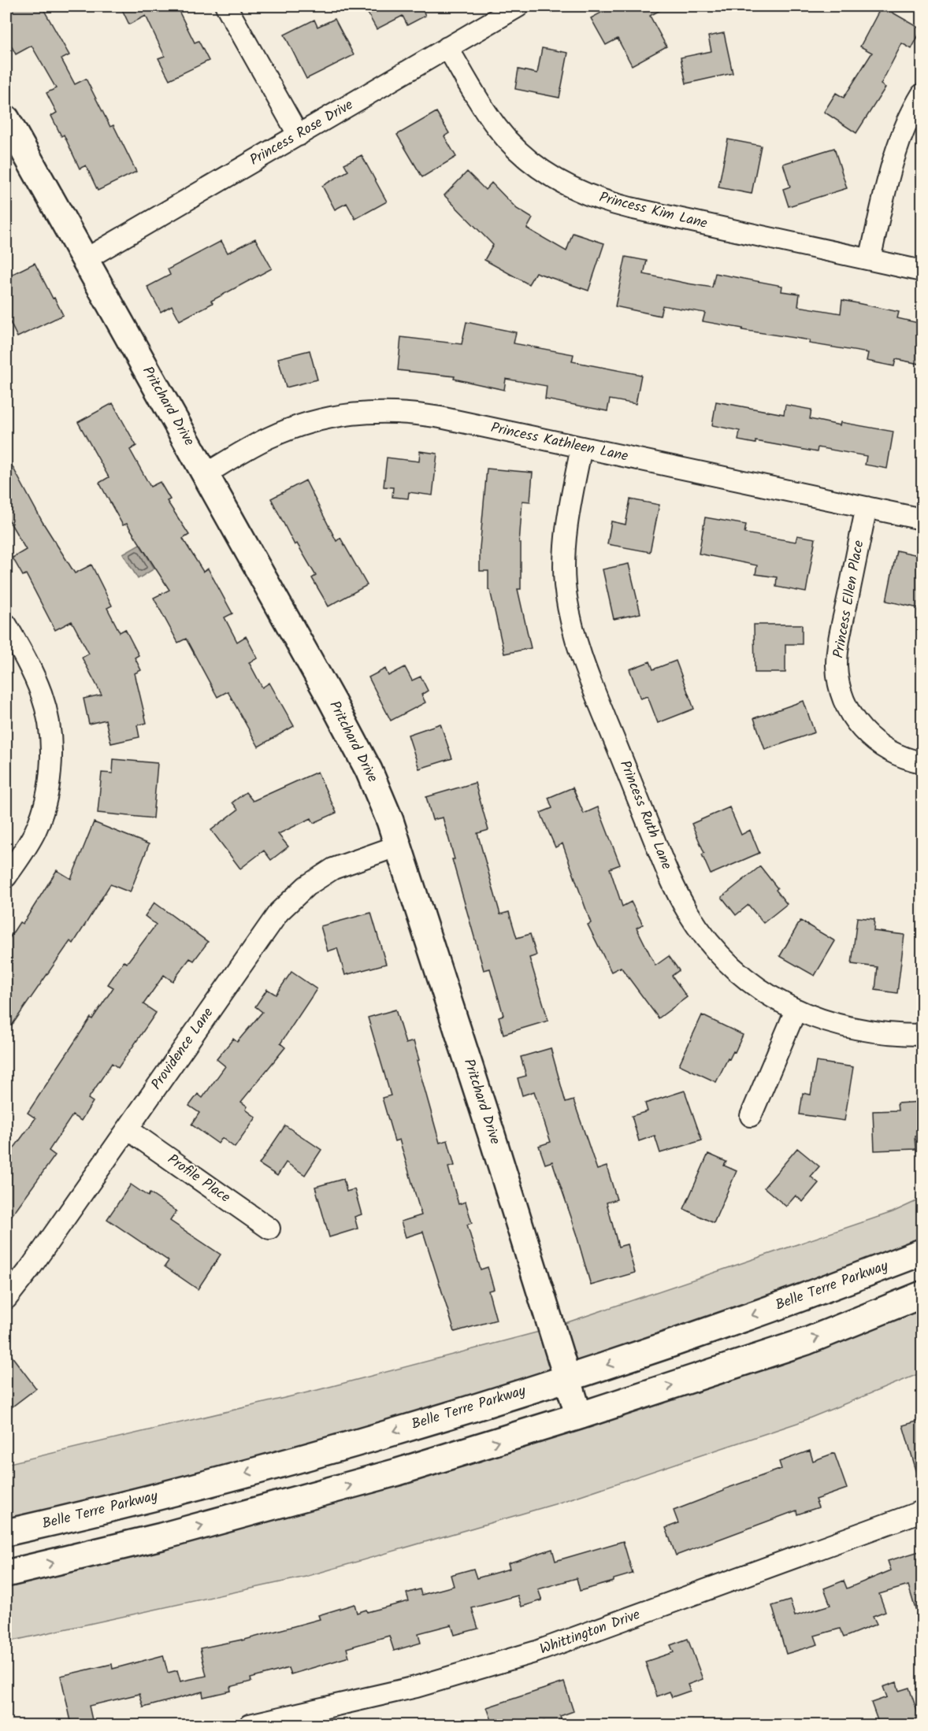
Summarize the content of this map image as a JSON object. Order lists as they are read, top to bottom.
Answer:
{
  "streets": {
    "main road": ["Pritchard Drive", "Belle Terre Parkway"],
    "street": [
      "Princess Rose Drive",
      "Princess Kim Lane",
      "Princess Kathleen Lane",
      "Princess Ellen Place",
      "Princess Ruth Lane",
      "Providence Lane",
      "Profile Place",
      "Whittington Drive"
    ]
  },
  "crossings": [
    ["Princess Rose Drive", "Princess Kim Lane"],
    ["Princess Rose Drive", "Pritchard Drive"],
    ["Pritchard Drive", "Princess Kathleen Lane"],
    ["Pritchard Drive", "Providence Lane"],
    ["Pritchard Drive", "Belle Terre Parkway"],
    ["Princess Kathleen Lane", "Princess Ellen Place"],
    ["Princess Kathleen Lane", "Princess Ruth Lane"],
    ["Providence Lane", "Profile Place"]
  ]
}
